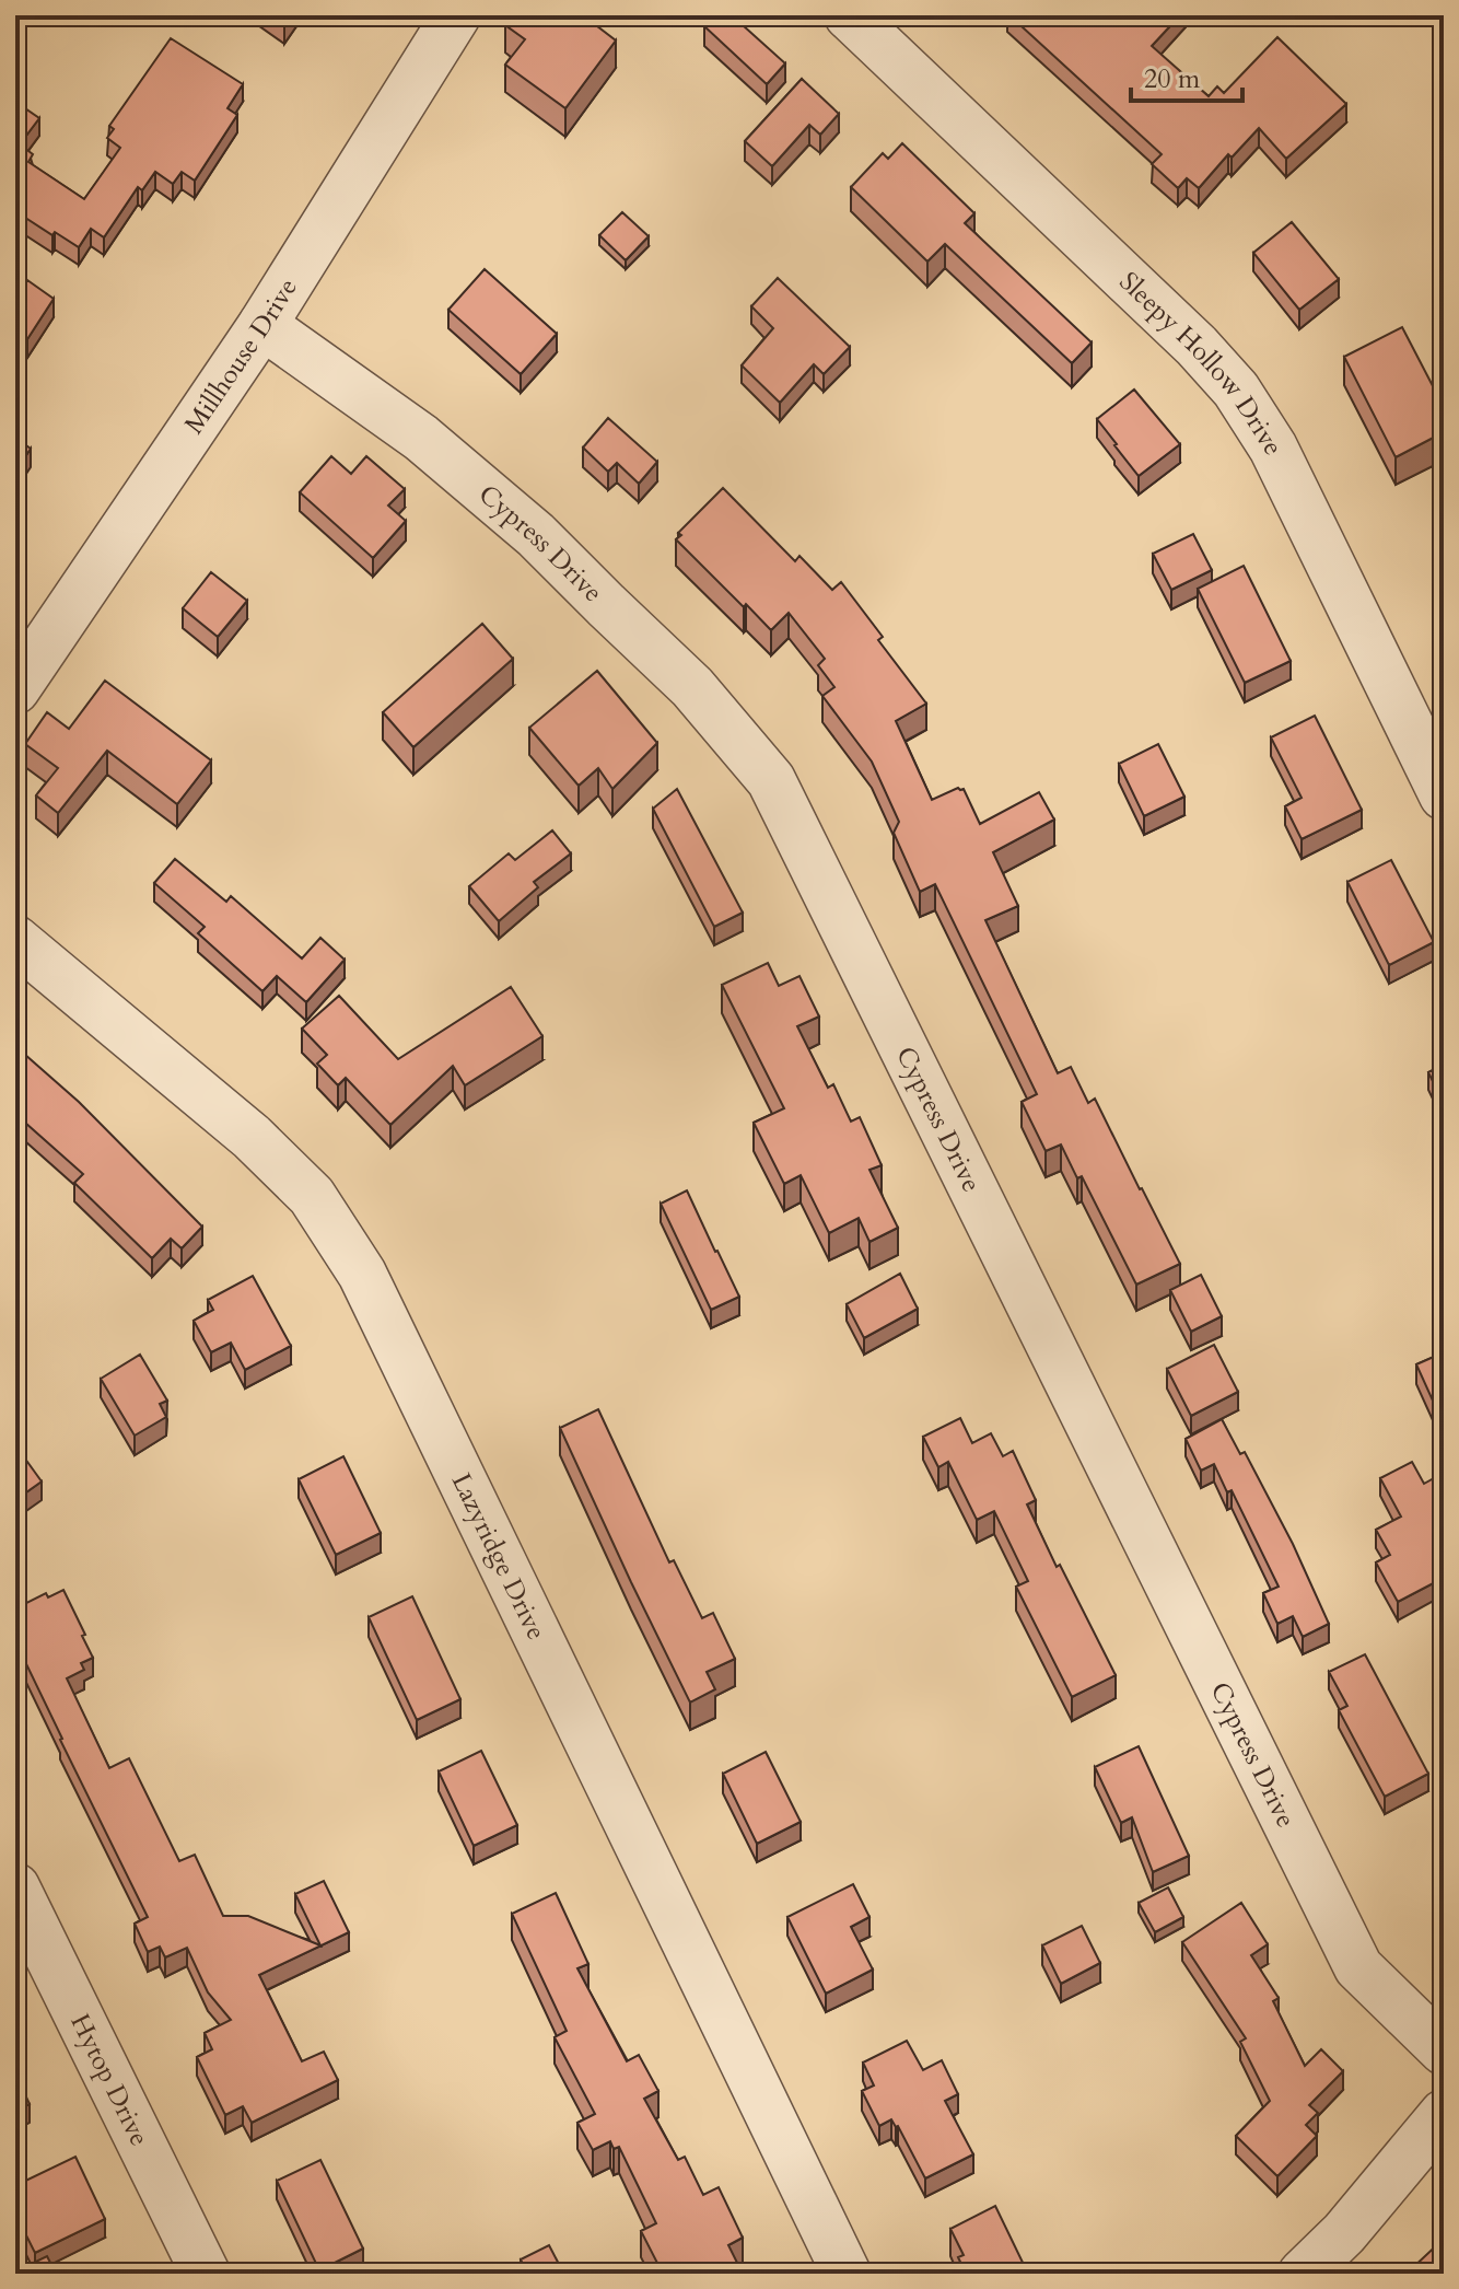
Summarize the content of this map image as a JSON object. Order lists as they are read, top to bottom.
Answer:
{
  "streets": {
    "street": [
      "Millhouse Drive",
      "Sleepy Hollow Drive",
      "Cypress Drive",
      "Lazyridge Drive",
      "Hytop Drive"
    ]
  },
  "crossings": [
    ["Millhouse Drive", "Cypress Drive"]
  ],
  "scale_bar": "20 m"
}
